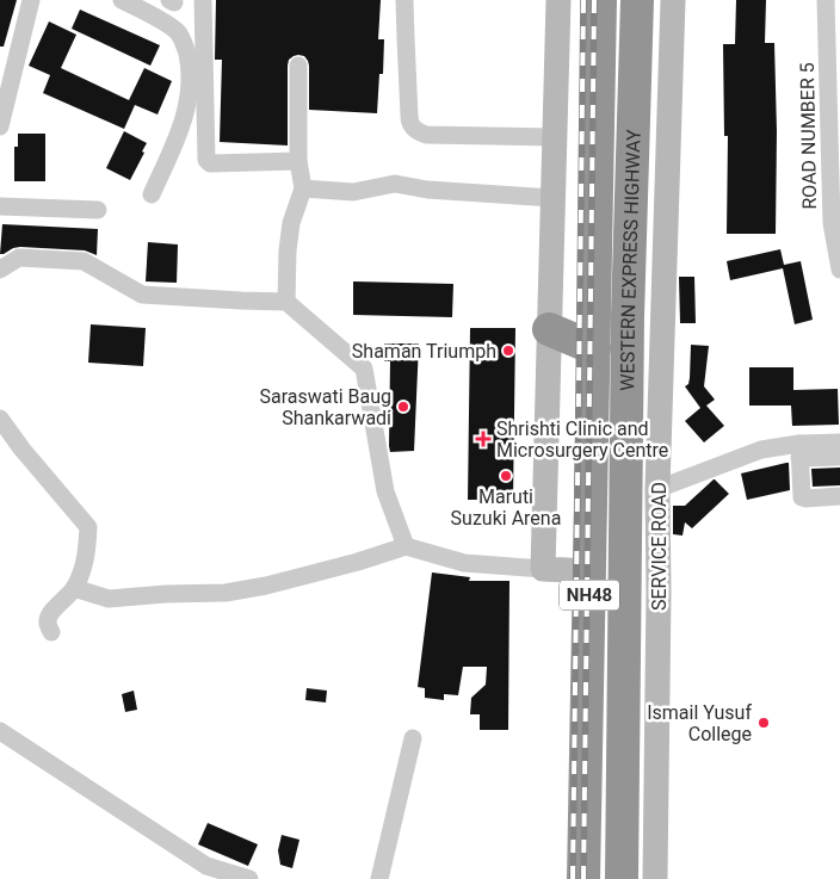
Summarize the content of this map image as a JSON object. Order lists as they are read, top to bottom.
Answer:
{
  "streets": {
    "highway": ["WESTERN EXPRESS HIGHWAY", "NH48"],
    "street": ["ROAD NUMBER 5", "SERVICE ROAD"]
  },
  "places": {
    "other": [
      "Shaman Triumph",
      "Saraswati Baug Shankarwadi",
      "Maruti Suzuki Arena",
      "Ismail Yusuf College"
    ],
    "health": ["Shrishti Clinic and Microsurgery Centre"]
  }
}
